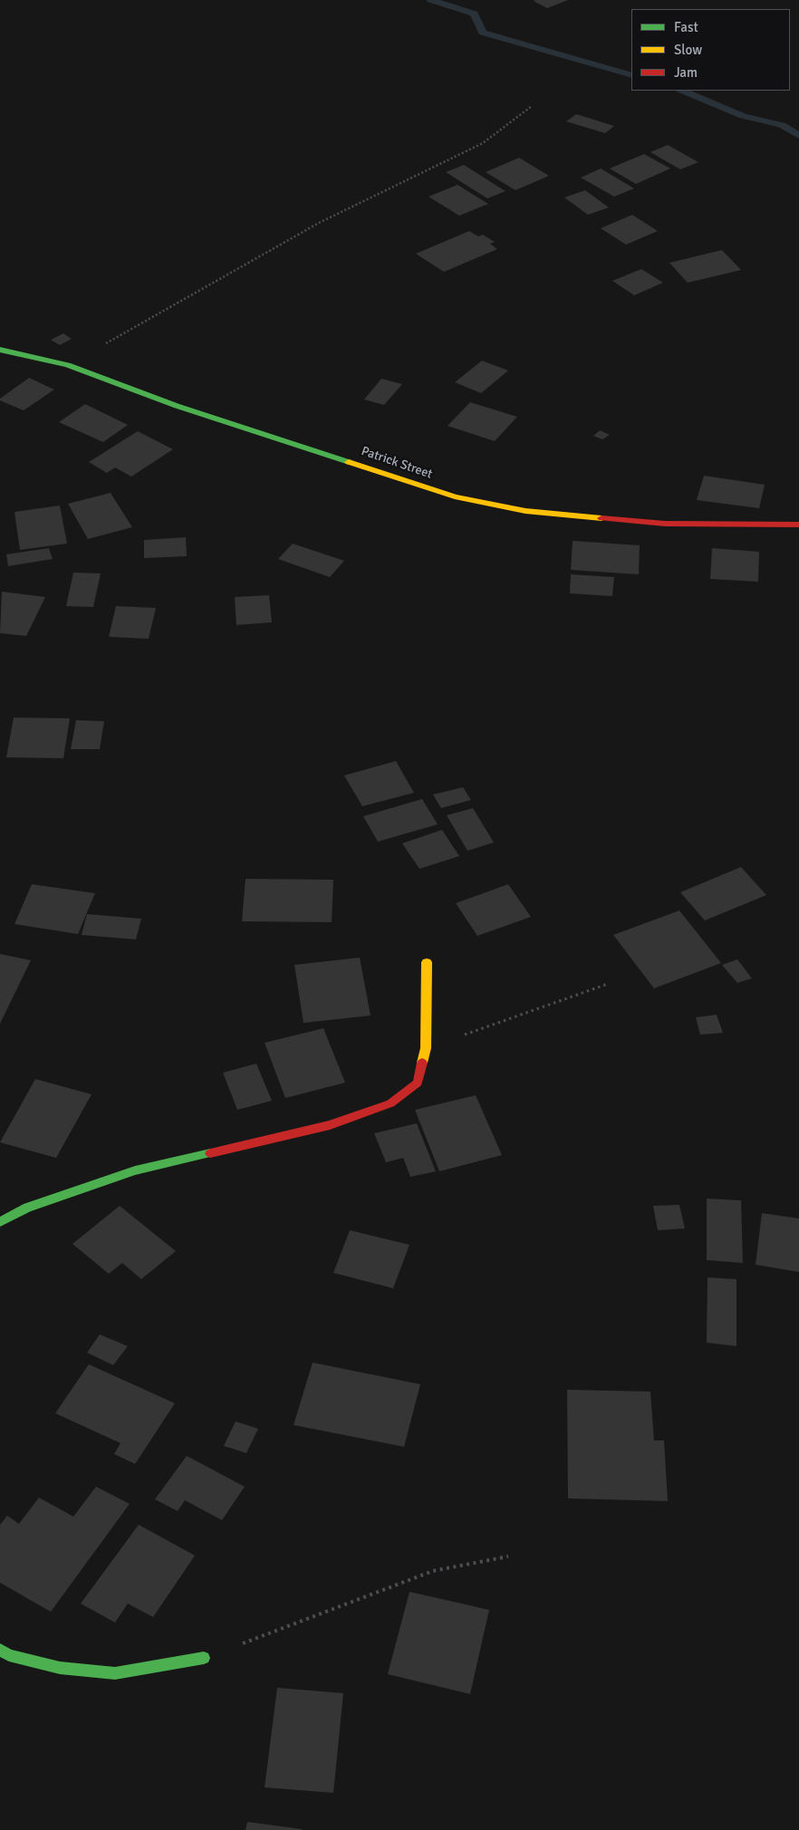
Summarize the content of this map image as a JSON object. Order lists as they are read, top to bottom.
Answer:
{
  "streets": {
    "street": ["Patrick Street"]
  },
  "legend": ["Fast", "Slow", "Jam"]
}
